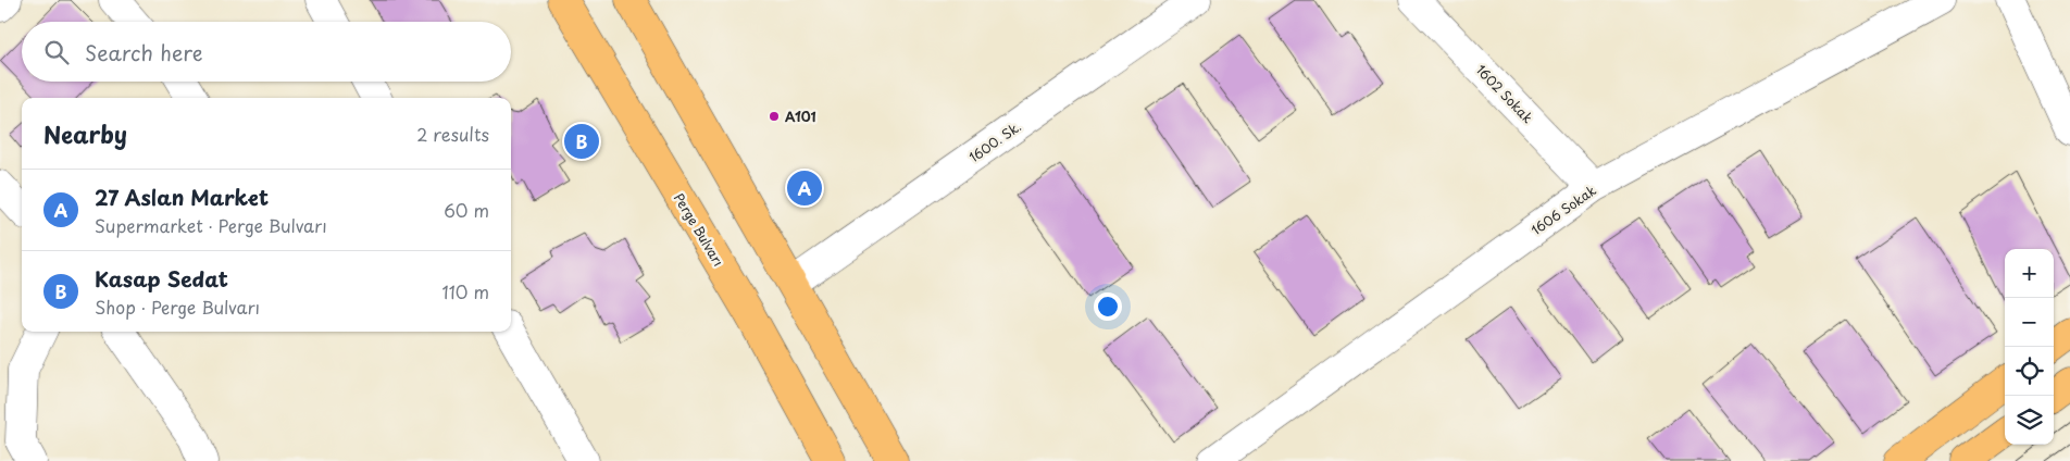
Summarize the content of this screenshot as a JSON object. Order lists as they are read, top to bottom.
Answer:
{
  "streets": {
    "main road": ["Perge Bulvarı"],
    "street": ["1602 Sokak", "1600. Sk.", "1606 Sokak"]
  },
  "crossings": [
    ["1602 Sokak", "1606 Sokak"]
  ],
  "places": ["A101"],
  "page": {
    "search": "Search here",
    "heading": ["Nearby", "2 results"],
    "pins": ["B", "A"],
    "list": [
      {
        "mark": "A",
        "name": "27 Aslan Market",
        "note": "Supermarket · Perge Bulvarı",
        "value": "60 m"
      },
      {
        "mark": "B",
        "name": "Kasap Sedat",
        "note": "Shop · Perge Bulvarı",
        "value": "110 m"
      }
    ],
    "map_buttons": ["+", "−"]
  }
}
